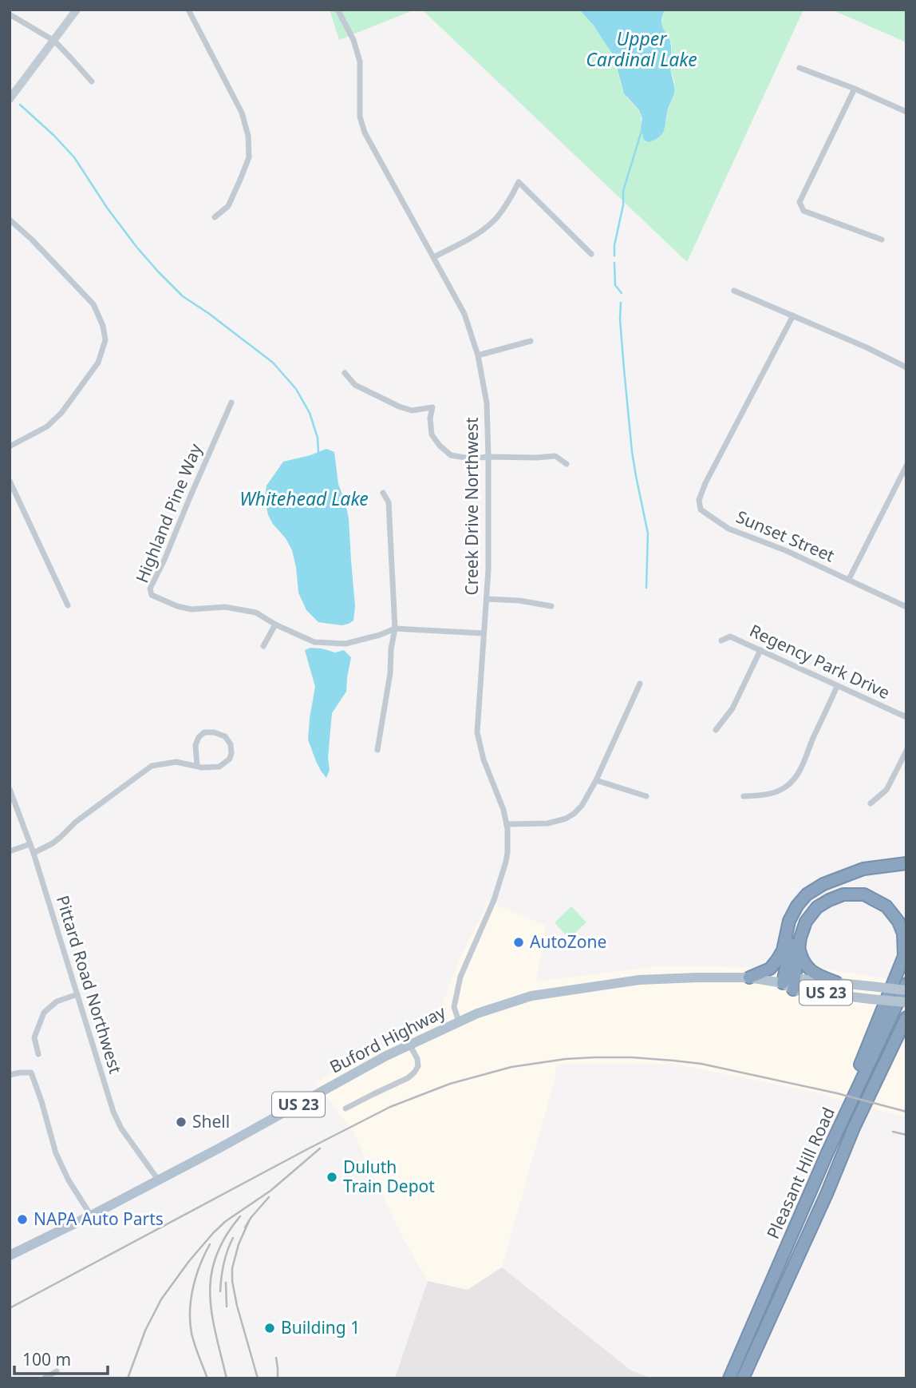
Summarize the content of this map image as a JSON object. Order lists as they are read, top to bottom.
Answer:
{
  "streets": {
    "highway": ["Pleasant Hill Road"],
    "main road": ["US 23", "Buford Highway"],
    "street": [
      "Creek Drive Northwest",
      "Highland Pine Way",
      "Sunset Street",
      "Regency Park Drive",
      "Pittard Road Northwest"
    ]
  },
  "crossings": [
    ["Creek Drive Northwest", "Highland Pine Way"],
    ["Creek Drive Northwest", "Buford Highway"],
    ["Pittard Road Northwest", "Buford Highway"]
  ],
  "water": ["Upper Cardinal Lake", "Whitehead Lake"],
  "places": [
    "AutoZone",
    "Shell",
    "Duluth Train Depot",
    "NAPA Auto Parts",
    "Building 1"
  ],
  "scale_bar": "100 m"
}
